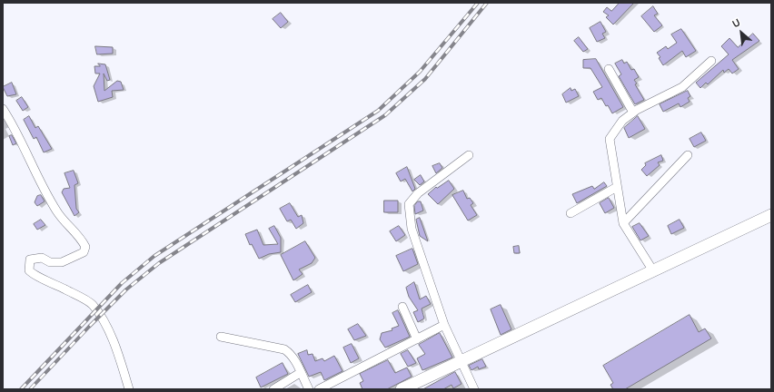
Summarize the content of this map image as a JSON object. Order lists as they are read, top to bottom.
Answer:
{
  "north": "top left"
}
